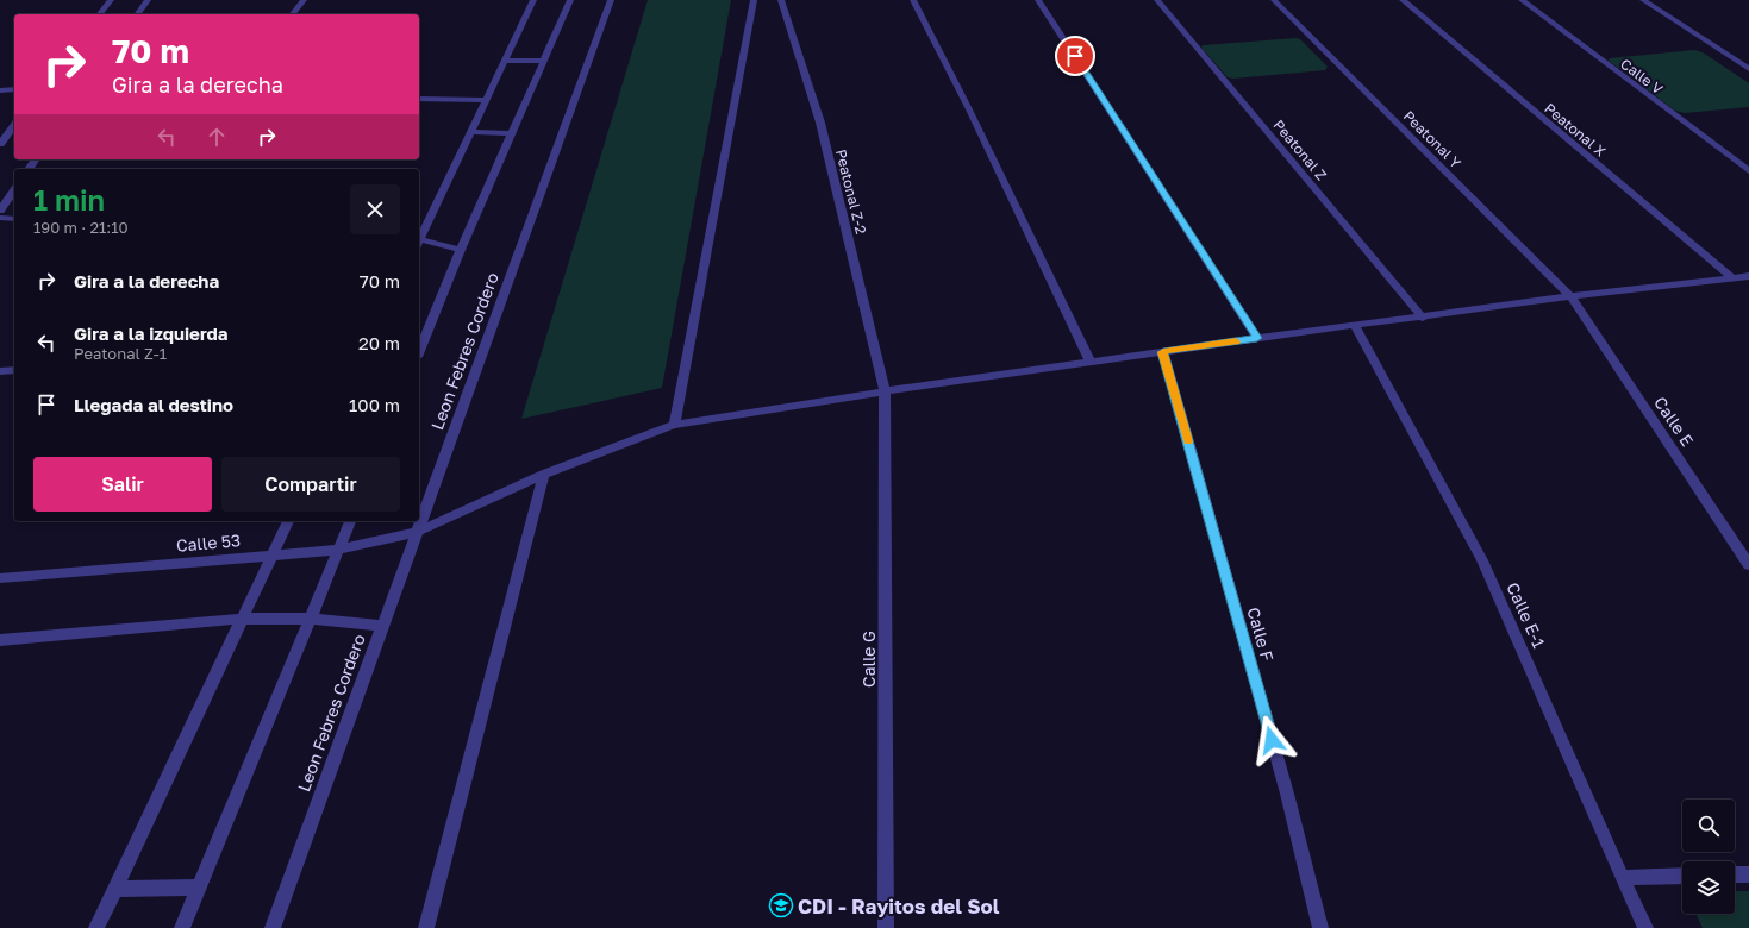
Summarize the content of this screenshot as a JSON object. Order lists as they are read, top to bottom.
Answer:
{
  "streets": {
    "street": [
      "Calle V",
      "Peatonal X",
      "Peatonal Y",
      "Peatonal Z",
      "Peatonal Z-2",
      "Leon Febres Cordero",
      "Calle E",
      "Calle 53",
      "Calle E-1",
      "Calle F",
      "Calle G"
    ]
  },
  "crossings": [
    ["Peatonal X", "Calle 53"],
    ["Peatonal Y", "Calle E"],
    ["Peatonal Y", "Calle 53"],
    ["Peatonal Z", "Calle 53"],
    ["Peatonal Z-2", "Calle 53"],
    ["Peatonal Z-2", "Calle G"],
    ["Leon Febres Cordero", "Calle 53"],
    ["Calle E", "Calle 53"],
    ["Calle 53", "Calle E-1"],
    ["Calle 53", "Calle F"],
    ["Calle 53", "Calle G"]
  ],
  "places": {
    "school or university": ["CDI - Rayitos del Sol"]
  },
  "page": {
    "turn": ["70 m", "Gira a la derecha"],
    "heading": ["1 min", "190 m · 21:10"],
    "list": [
      {
        "name": "Gira a la derecha",
        "value": "70 m"
      },
      {
        "name": "Gira a la izquierda",
        "note": "Peatonal Z-1",
        "value": "20 m"
      },
      {
        "name": "Llegada al destino",
        "value": "100 m"
      }
    ],
    "buttons": ["Salir", "Compartir"]
  }
}
